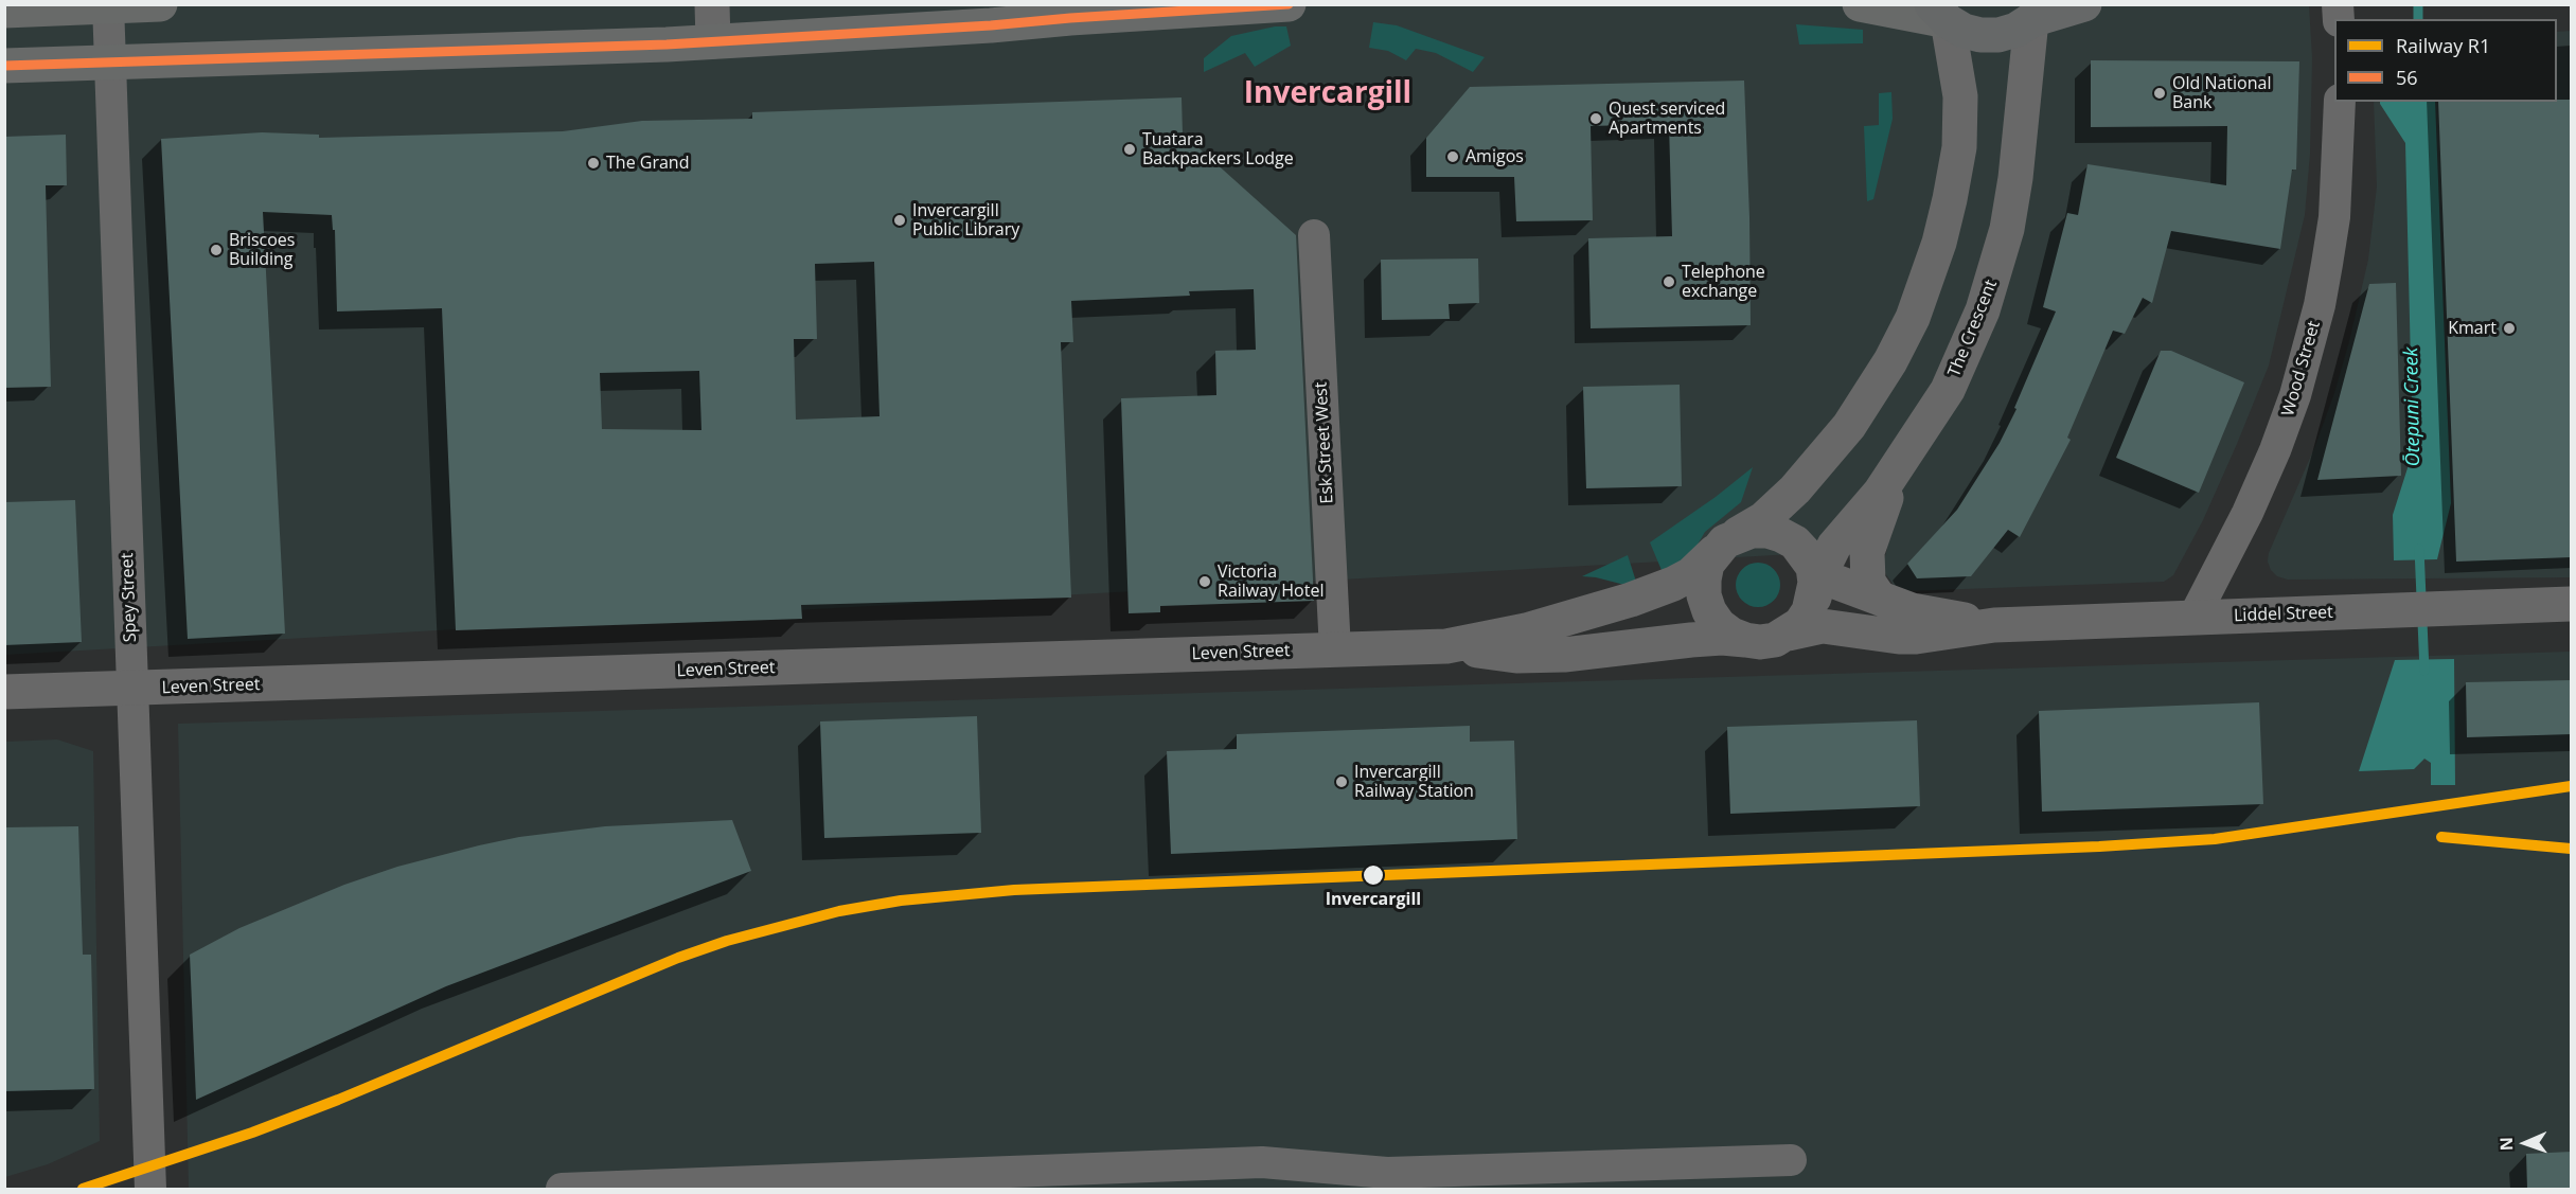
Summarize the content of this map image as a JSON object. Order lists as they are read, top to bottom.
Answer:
{
  "streets": {
    "street": [
      "The Crescent",
      "Wood Street",
      "Esk Street West",
      "Spey Street",
      "Liddel Street",
      "Leven Street"
    ]
  },
  "crossings": [
    ["The Crescent", "Liddel Street"],
    ["The Crescent", "Leven Street"],
    ["Wood Street", "Liddel Street"],
    ["Esk Street West", "Leven Street"],
    ["Spey Street", "Leven Street"],
    ["Liddel Street", "Leven Street"]
  ],
  "districts": ["Invercargill"],
  "water": ["Ōtepuni Creek"],
  "places": [
    "Old National Bank",
    "Quest serviced Apartments",
    "Tuatara Backpackers Lodge",
    "Amigos",
    "The Grand",
    "Invercargill Public Library",
    "Briscoes Building",
    "Telephone exchange",
    "Kmart",
    "Victoria Railway Hotel",
    "Invercargill Railway Station",
    "Invercargill"
  ],
  "lines": ["transit line 56", "rail line R1"],
  "legend": ["Railway R1", "56"],
  "north": "left"
}
